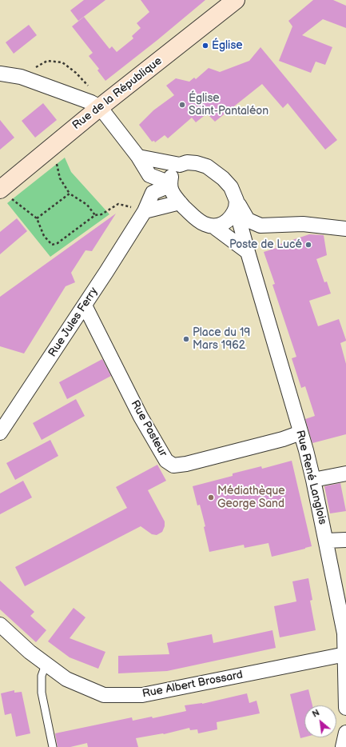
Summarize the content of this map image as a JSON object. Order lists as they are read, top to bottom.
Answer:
{
  "streets": {
    "main road": ["Rue de la République"],
    "street": [
      "Rue Jules Ferry",
      "Rue Pasteur",
      "Rue René Langlois",
      "Rue Albert Brossard"
    ]
  },
  "crossings": [
    ["Rue Jules Ferry", "Rue Pasteur"],
    ["Rue Jules Ferry", "Rue René Langlois"],
    ["Rue Pasteur", "Rue René Langlois"],
    ["Rue René Langlois", "Rue Albert Brossard"]
  ],
  "places": [
    "Église",
    "Église Saint-Pantaléon",
    "Poste de Lucé",
    "Place du 19 Mars 1962",
    "Médiathèque George Sand"
  ],
  "north": "top left"
}
